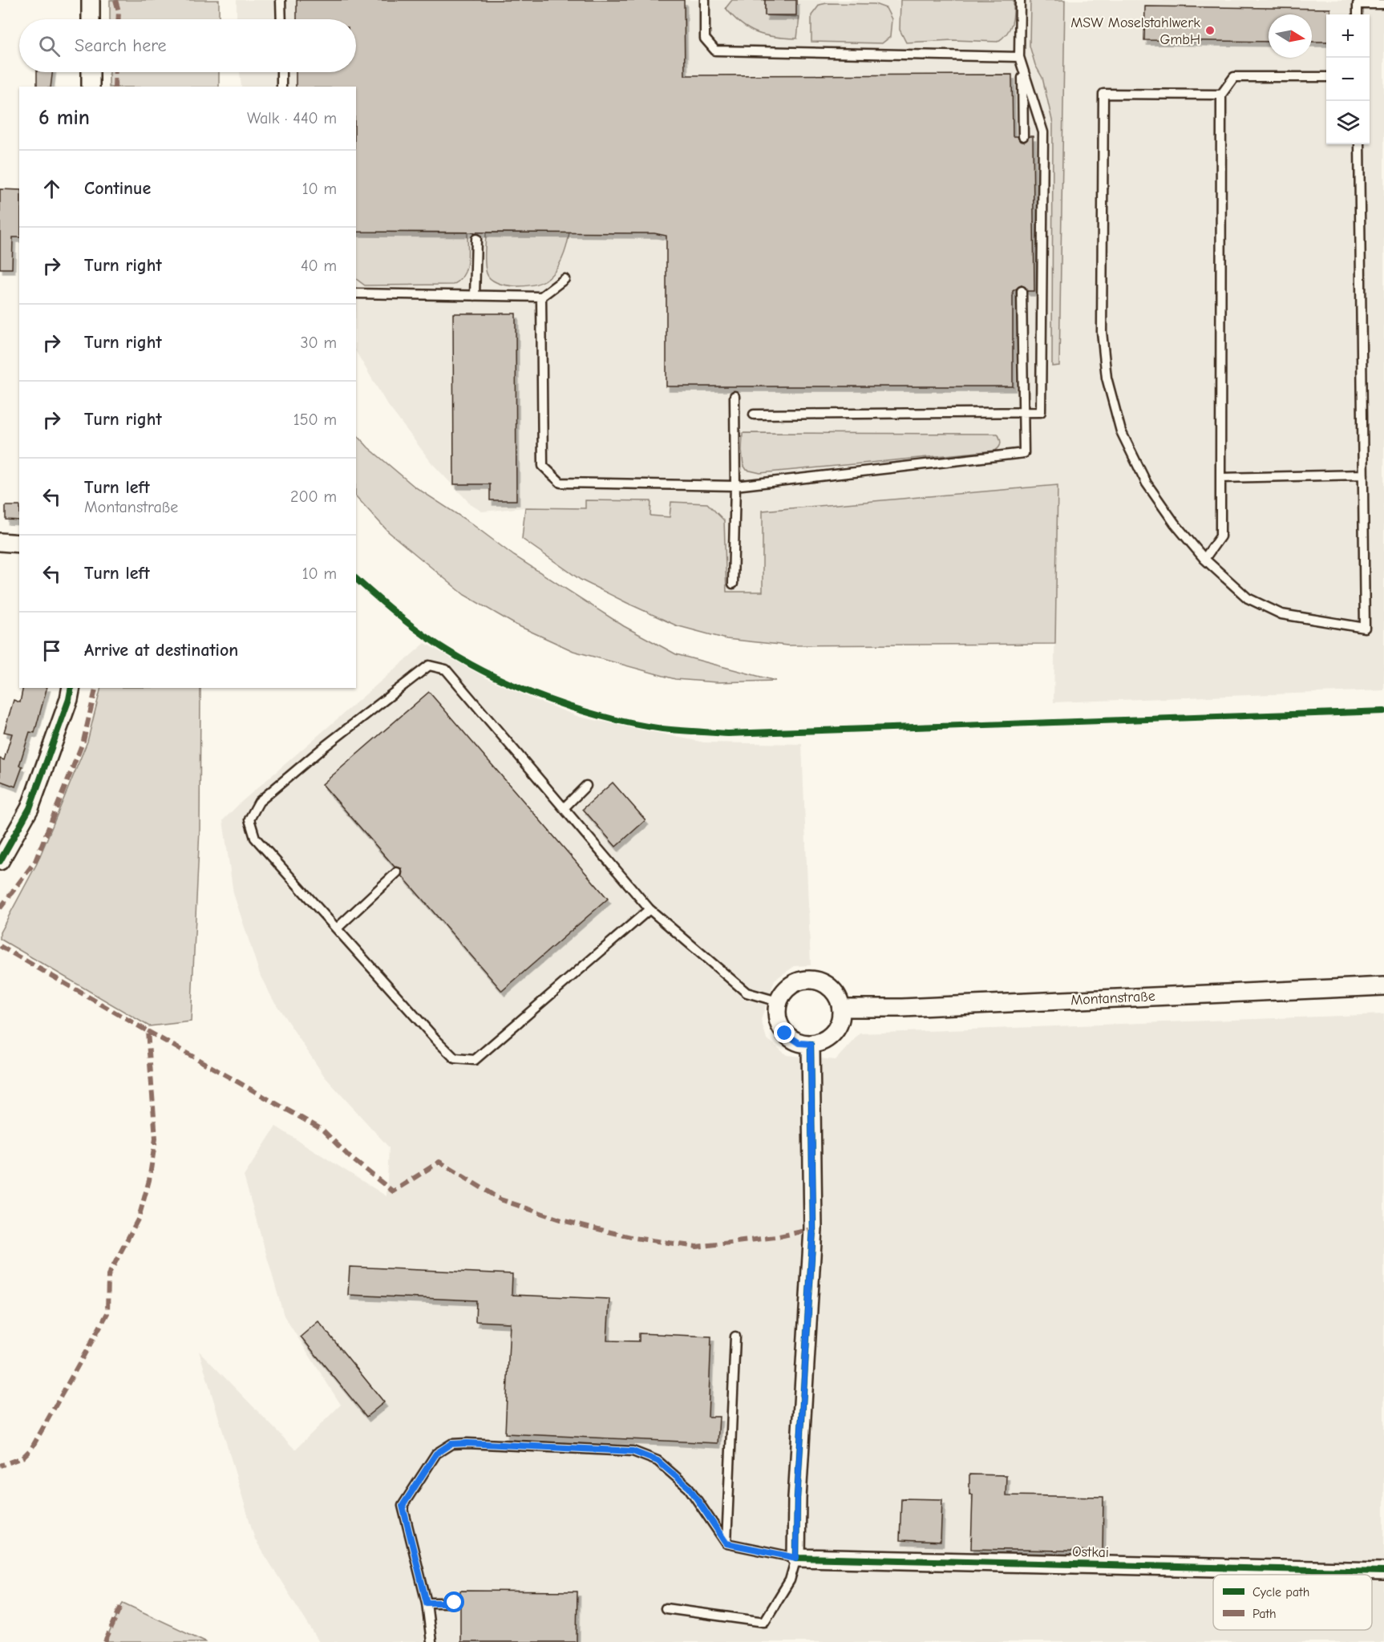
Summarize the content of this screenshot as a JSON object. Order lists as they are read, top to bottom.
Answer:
{
  "streets": {
    "street": ["Montanstraße", "Ostkai"]
  },
  "places": ["MSW Moselstahlwerk GmbH"],
  "legend": ["Cycle path", "Path"],
  "north": "right",
  "page": {
    "map_buttons": ["+", "−"],
    "search": "Search here",
    "heading": ["6 min", "Walk · 440 m"],
    "list": [
      ["Continue", "10 m"],
      ["Turn right", "40 m"],
      ["Turn right", "30 m"],
      ["Turn right", "150 m"],
      ["Turn left", "Montanstraße", "200 m"],
      ["Turn left", "10 m"],
      "Arrive at destination"
    ]
  }
}
